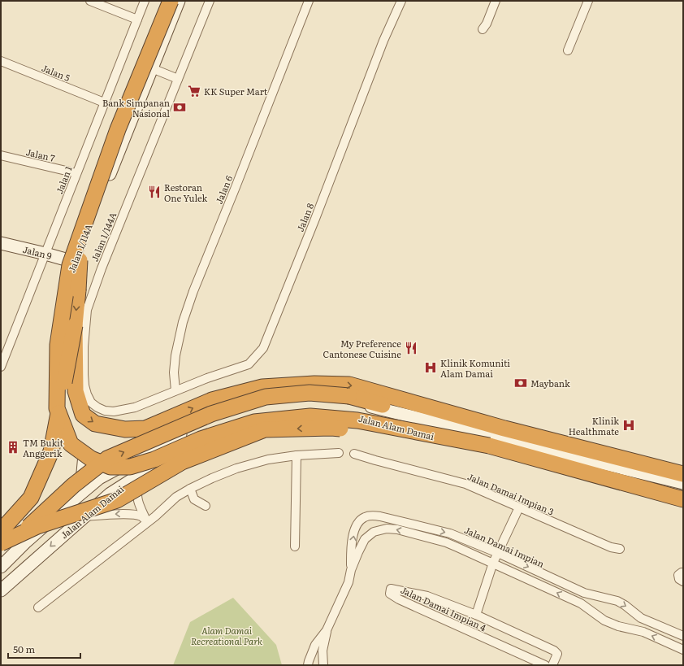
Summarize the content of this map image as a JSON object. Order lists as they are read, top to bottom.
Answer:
{
  "streets": {
    "main road": ["Jalan 1/114A", "Jalan 9", "Jalan Alam Damai"],
    "street": [
      "Jalan 5",
      "Jalan 7",
      "Jalan 1",
      "Jalan 6",
      "Jalan 8",
      "Jalan 1/144A",
      "Jalan Damai Impian 3",
      "Jalan Damai Impian",
      "Jalan Damai Impian 4"
    ]
  },
  "crossings": [
    ["Jalan 5", "Jalan 1"],
    ["Jalan 7", "Jalan 1"],
    ["Jalan 1", "Jalan 9"],
    ["Jalan 6", "Jalan 8"],
    ["Jalan 6", "Jalan 1/144A"],
    ["Jalan 8", "Jalan 1/144A"],
    ["Jalan 1/114A", "Jalan 9"],
    ["Jalan 1/114A", "Jalan Alam Damai"]
  ],
  "parks": ["Alam Damai Recreational Park"],
  "places": {
    "supermarket": ["KK Super Mart"],
    "bank": ["Bank Simpanan Nasional", "Maybank"],
    "restaurant": ["Restoran One Yulek", "My Preference Cantonese Cuisine"],
    "hospital": ["Klinik Komuniti Alam Damai", "Klinik Healthmate"],
    "building": ["TM Bukit Anggerik"]
  },
  "scale_bar": "50 m"
}
